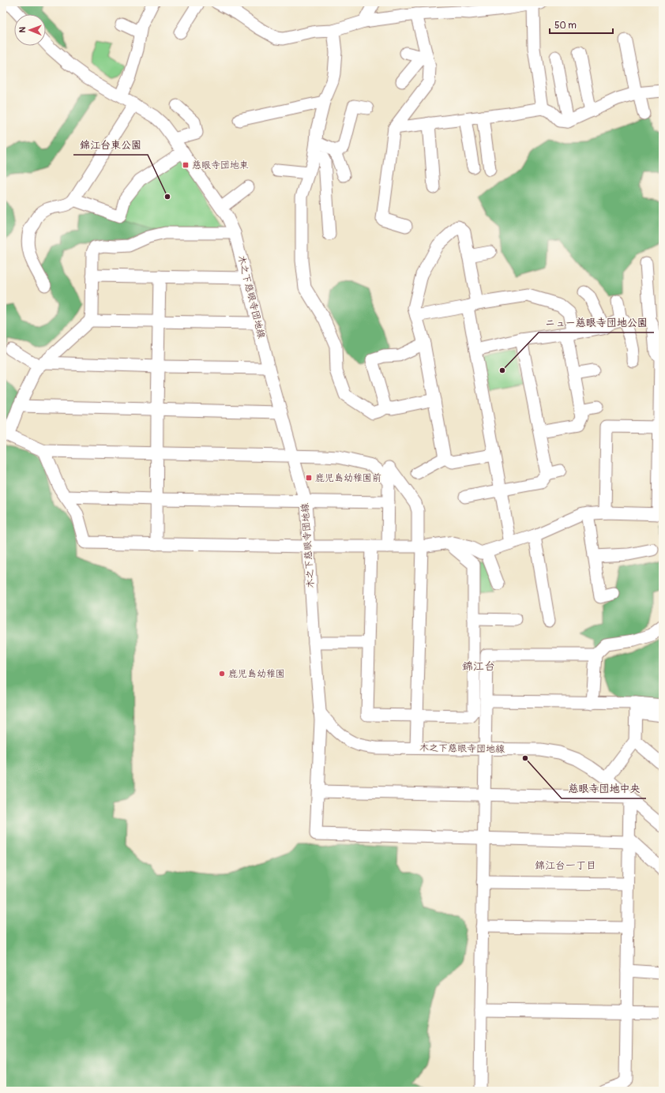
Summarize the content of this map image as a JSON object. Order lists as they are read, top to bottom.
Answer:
{
  "streets": {
    "street": ["木之下慈眼寺団地線"]
  },
  "districts": ["錦江台", "錦江台一丁目"],
  "places": {
    "transit": ["慈眼寺団地東", "鹿児島幼稚園前"],
    "other": [
      "錦江台東公園",
      "ニュー慈眼寺団地公園",
      "鹿児島幼稚園",
      "慈眼寺団地中央"
    ]
  },
  "scale_bar": "50 m",
  "north": "left"
}
